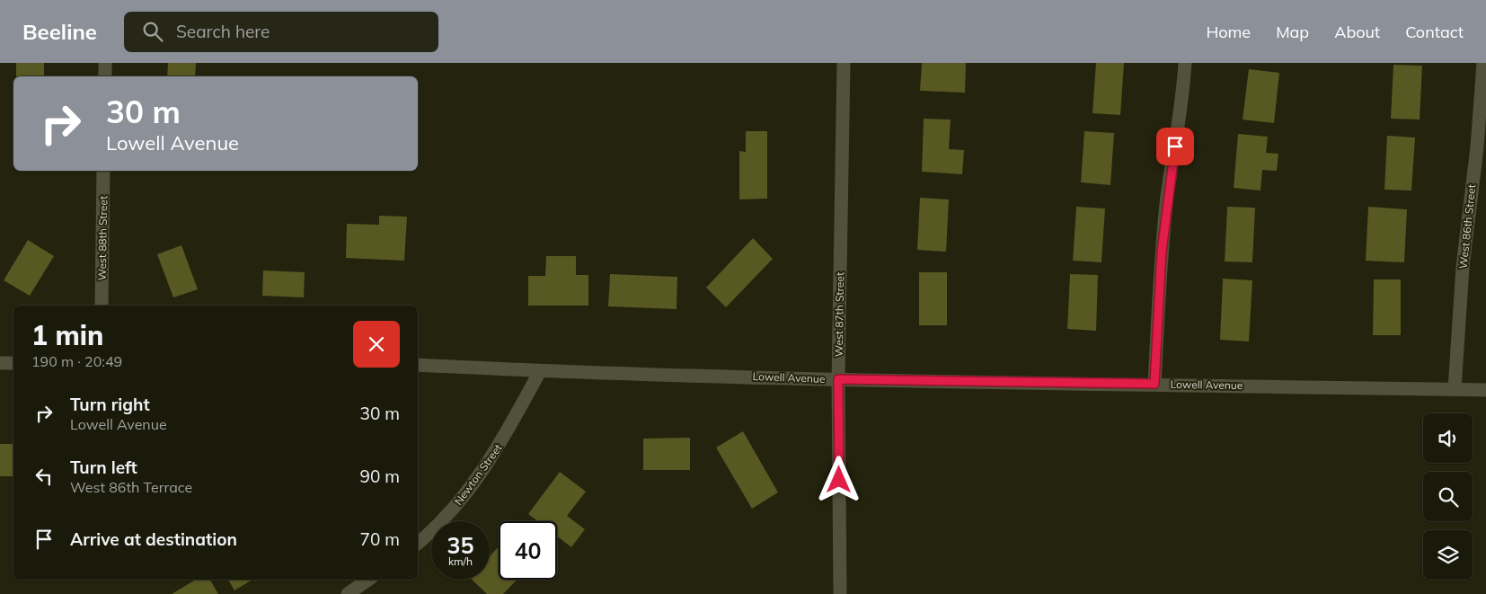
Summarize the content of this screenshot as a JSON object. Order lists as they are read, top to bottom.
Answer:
{
  "streets": {
    "street": [
      "West 86th Street",
      "West 88th Street",
      "West 87th Street",
      "Lowell Avenue",
      "Newton Street"
    ]
  },
  "crossings": [
    ["West 86th Street", "Lowell Avenue"],
    ["West 87th Street", "Lowell Avenue"],
    ["Lowell Avenue", "Newton Street"]
  ],
  "page": {
    "header": "Beeline",
    "search": "Search here",
    "nav": [
      "Home",
      "Map",
      "About",
      "Contact"
    ],
    "turn": ["30 m", "Lowell Avenue"],
    "heading": ["1 min", "190 m · 20:49"],
    "list": [
      {
        "name": "Turn right",
        "note": "Lowell Avenue",
        "value": "30 m"
      },
      {
        "name": "Turn left",
        "note": "West 86th Terrace",
        "value": "90 m"
      },
      {
        "name": "Arrive at destination",
        "value": "70 m"
      }
    ],
    "speed": "35 km/h",
    "limit": "40"
  }
}
